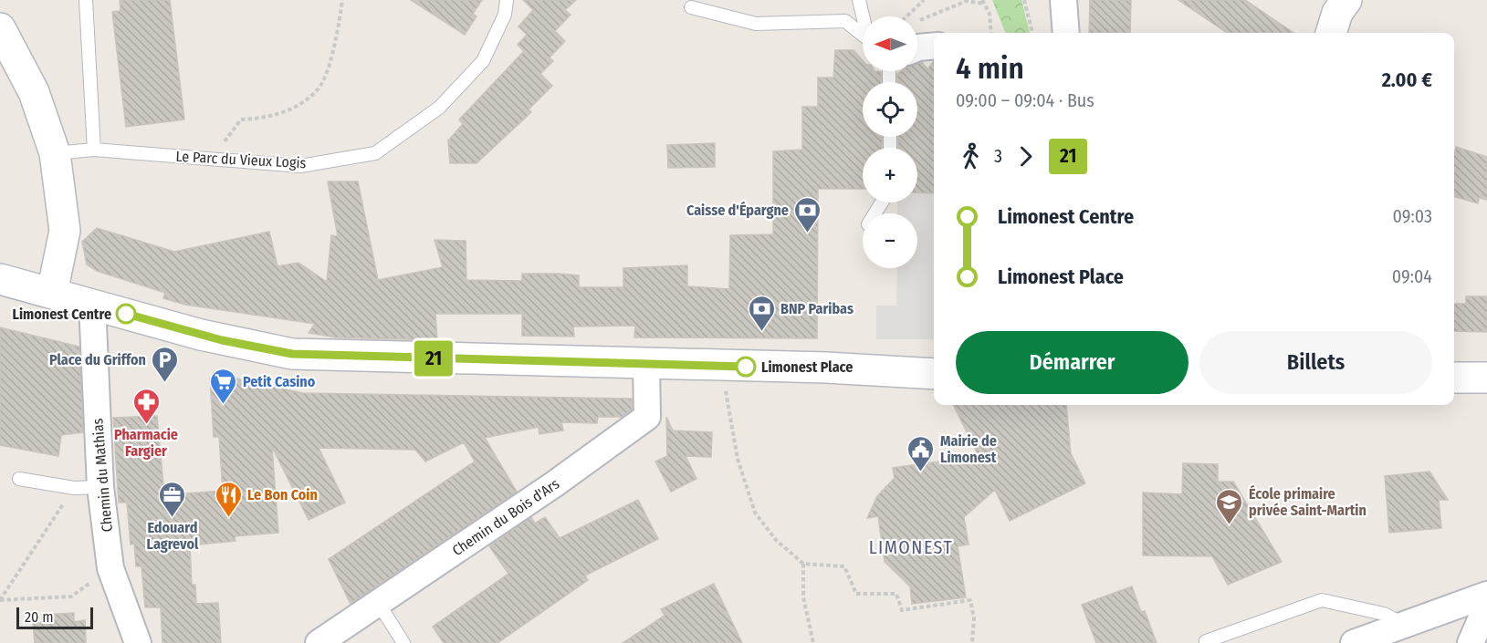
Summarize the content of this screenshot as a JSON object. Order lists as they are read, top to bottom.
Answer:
{
  "streets": {
    "street": ["Chemin du Mathias", "Chemin du Bois d'Ars"],
    "lane": ["Le Parc du Vieux Logis"]
  },
  "districts": ["LIMONEST"],
  "places": {
    "bank": ["Caisse d'Épargne", "BNP Paribas"],
    "other": ["Limonest Centre", "Limonest Place"],
    "parking": ["Place du Griffon"],
    "supermarket": ["Petit Casino"],
    "pharmacy": ["Pharmacie Fargier"],
    "public building": ["Mairie de Limonest"],
    "office": ["Edouard Lagrevol"],
    "restaurant": ["Le Bon Coin"],
    "school or university": ["École primaire privée Saint-Martin"]
  },
  "lines": ["bus line 21"],
  "scale_bar": "20 m",
  "north": "left",
  "page": {
    "on_map": "21",
    "map_buttons": ["+", "−"],
    "heading": ["4 min", "09:00 – 09:04 · Bus", "2.00 €"],
    "legs": ["3", "21"],
    "list": [
      {
        "name": "Limonest Centre",
        "value": "09:03"
      },
      {
        "name": "Limonest Place",
        "value": "09:04"
      }
    ],
    "buttons": ["Démarrer", "Billets"],
    "scale": "20 m"
  }
}
